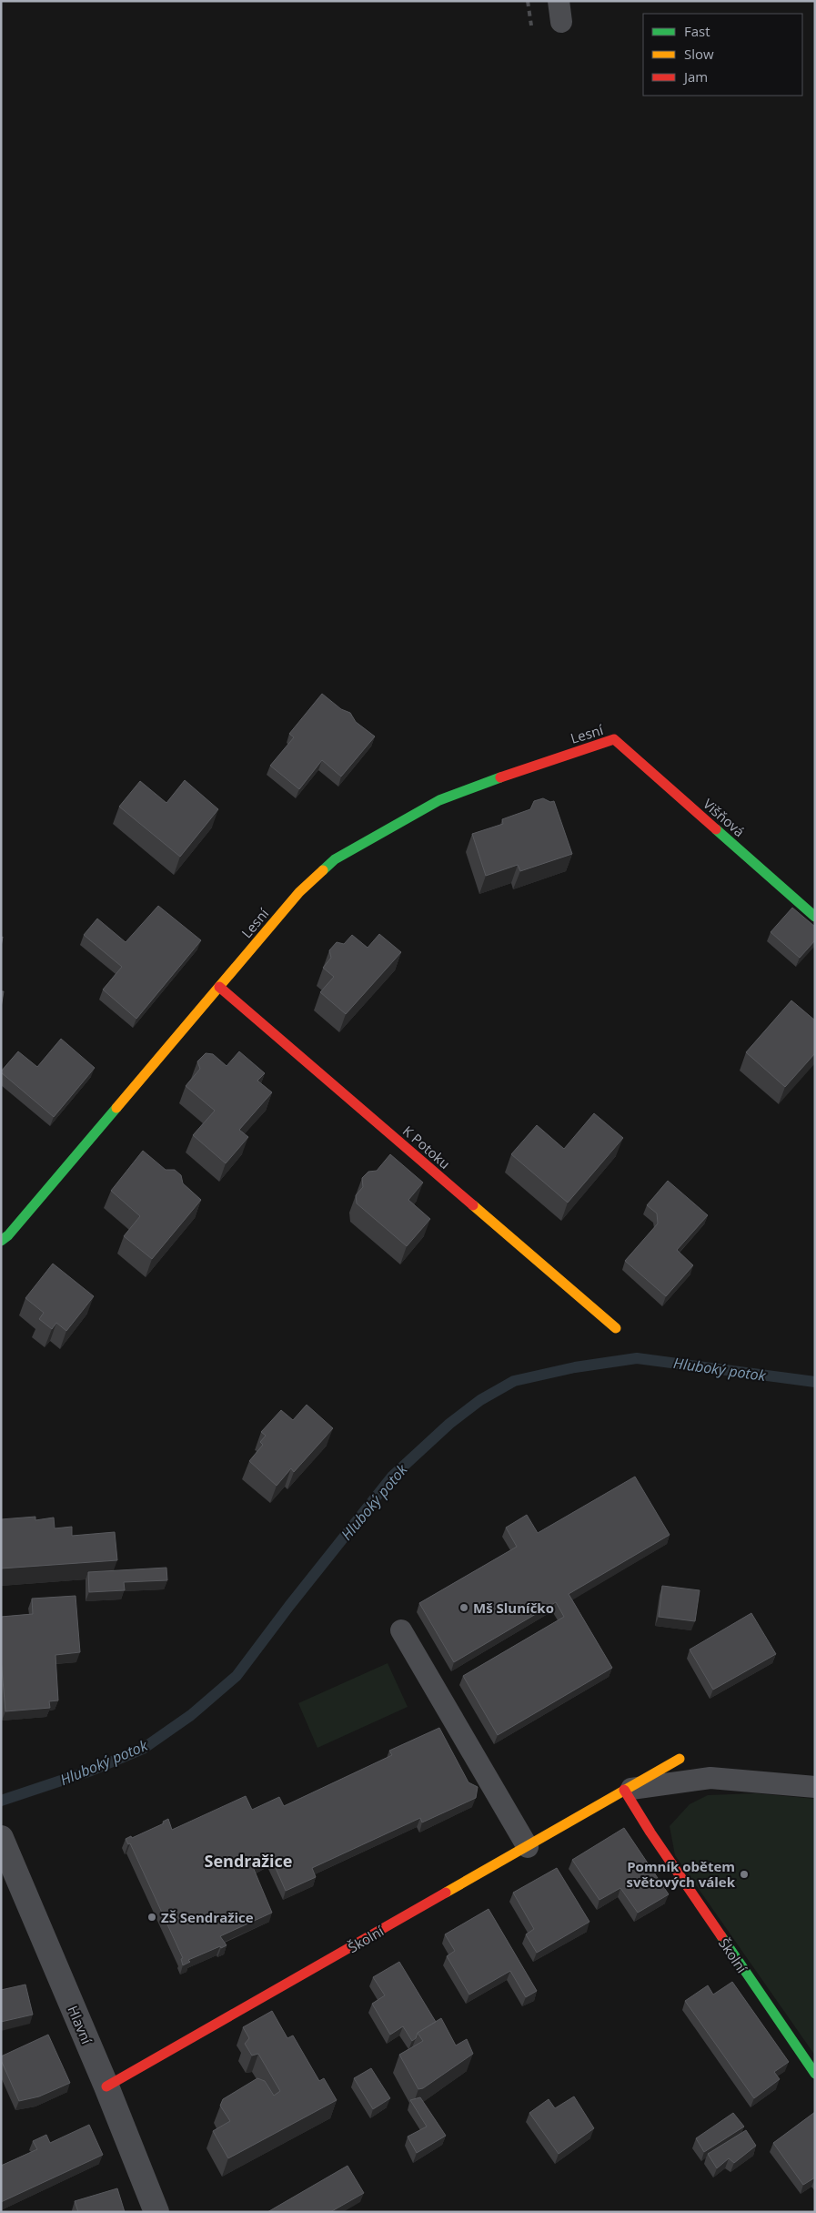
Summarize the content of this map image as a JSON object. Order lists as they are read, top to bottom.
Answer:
{
  "streets": {
    "street": [
      "Lesní",
      "Višňová",
      "K Potoku",
      "Školní",
      "Hlavní"
    ]
  },
  "crossings": [
    ["Lesní", "Višňová"],
    ["Lesní", "K Potoku"],
    ["Školní", "Hlavní"]
  ],
  "districts": ["Sendražice"],
  "water": ["Hluboký potok"],
  "places": ["Mš Sluníčko", "Pomník obětem světových válek", "ZŠ Sendražice"],
  "legend": ["Fast", "Slow", "Jam"]
}
